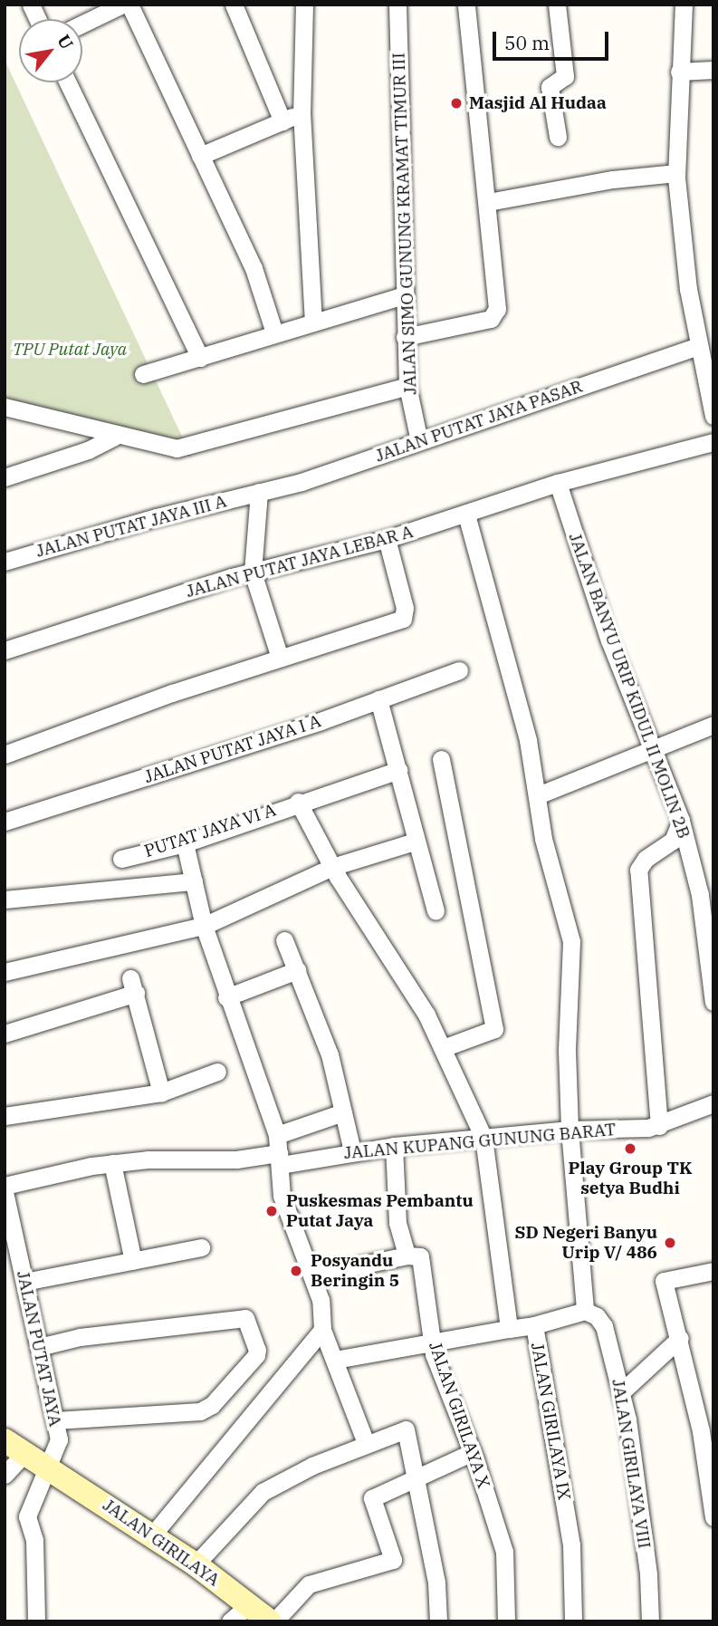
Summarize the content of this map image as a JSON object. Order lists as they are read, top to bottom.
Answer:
{
  "streets": {
    "street": [
      "JALAN SIMO GUNUNG KRAMAT TIMUR III",
      "JALAN PUTAT JAYA PASAR",
      "JALAN PUTAT JAYA III A",
      "JALAN PUTAT JAYA LEBAR A",
      "JALAN BANYU URIP KIDUL II MOLIN 2B",
      "JALAN PUTAT JAYA I A",
      "PUTAT JAYA VI A",
      "JALAN KUPANG GUNUNG BARAT",
      "JALAN PUTAT JAYA",
      "JALAN GIRILAYA X",
      "JALAN GIRILAYA IX",
      "JALAN GIRILAYA VIII",
      "JALAN GIRILAYA"
    ]
  },
  "crossings": [
    ["JALAN SIMO GUNUNG KRAMAT TIMUR III", "JALAN PUTAT JAYA PASAR"],
    ["JALAN PUTAT JAYA PASAR", "JALAN PUTAT JAYA III A"],
    ["JALAN PUTAT JAYA LEBAR A", "JALAN BANYU URIP KIDUL II MOLIN 2B"],
    ["PUTAT JAYA VI A", "JALAN GIRILAYA IX"],
    ["JALAN KUPANG GUNUNG BARAT", "JALAN GIRILAYA X"],
    ["JALAN KUPANG GUNUNG BARAT", "JALAN GIRILAYA IX"],
    ["JALAN PUTAT JAYA", "JALAN GIRILAYA"]
  ],
  "parks": ["TPU Putat Jaya"],
  "places": [
    "Masjid Al Hudaa",
    "Play Group TK setya Budhi",
    "Puskesmas Pembantu Putat Jaya",
    "SD Negeri Banyu Urip V/ 486",
    "Posyandu Beringin 5"
  ],
  "scale_bar": "50 m",
  "north": "top right"
}
